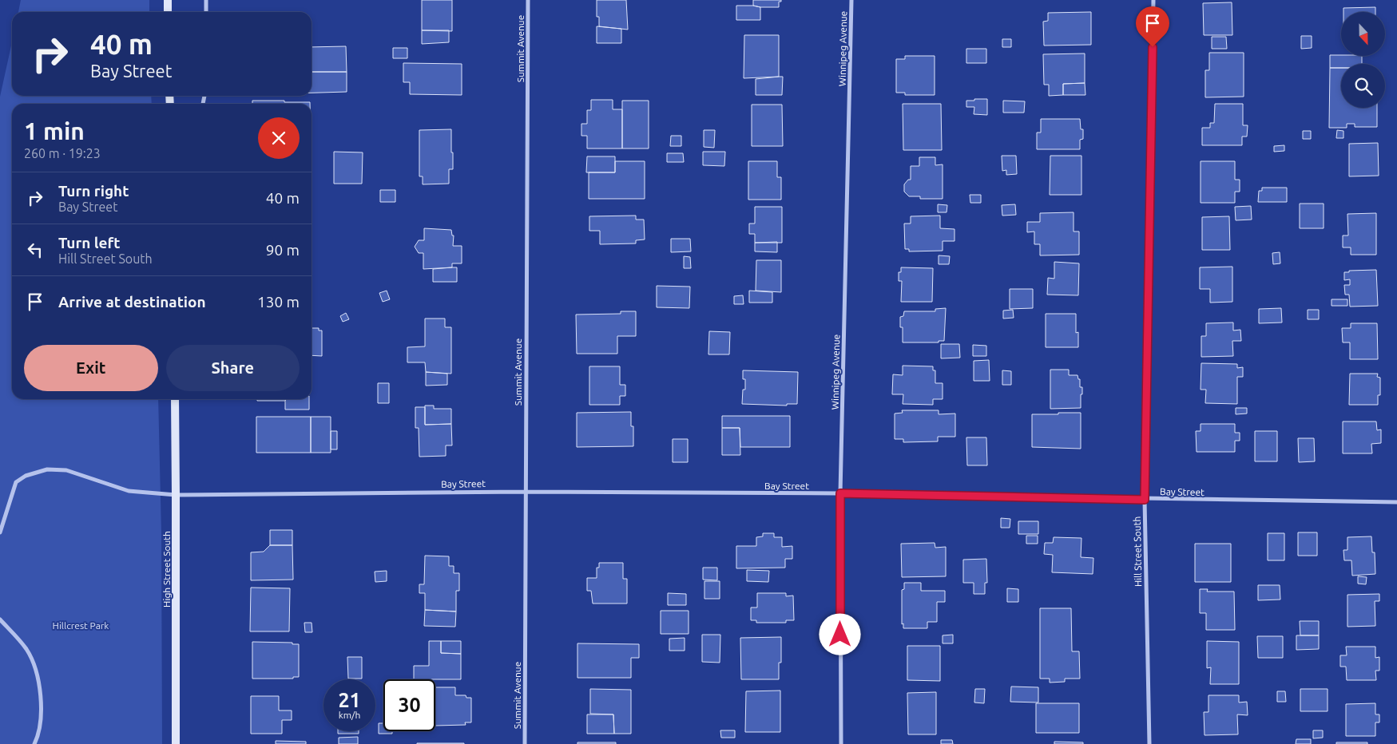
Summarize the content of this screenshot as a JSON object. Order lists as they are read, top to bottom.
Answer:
{
  "streets": {
    "main road": ["High Street South"],
    "street": [
      "Summit Avenue",
      "Winnipeg Avenue",
      "Bay Street",
      "Hill Street South"
    ]
  },
  "crossings": [
    ["Summit Avenue", "Bay Street"],
    ["Winnipeg Avenue", "Bay Street"],
    ["Bay Street", "Hill Street South"],
    ["Bay Street", "High Street South"]
  ],
  "parks": ["Hillcrest Park"],
  "north": "bottom",
  "page": {
    "turn": ["40 m", "Bay Street"],
    "heading": ["1 min", "260 m · 19:23"],
    "list": [
      {
        "name": "Turn right",
        "note": "Bay Street",
        "value": "40 m"
      },
      {
        "name": "Turn left",
        "note": "Hill Street South",
        "value": "90 m"
      },
      {
        "name": "Arrive at destination",
        "value": "130 m"
      }
    ],
    "buttons": ["Exit", "Share"],
    "speed": "21 km/h",
    "limit": "30"
  }
}
